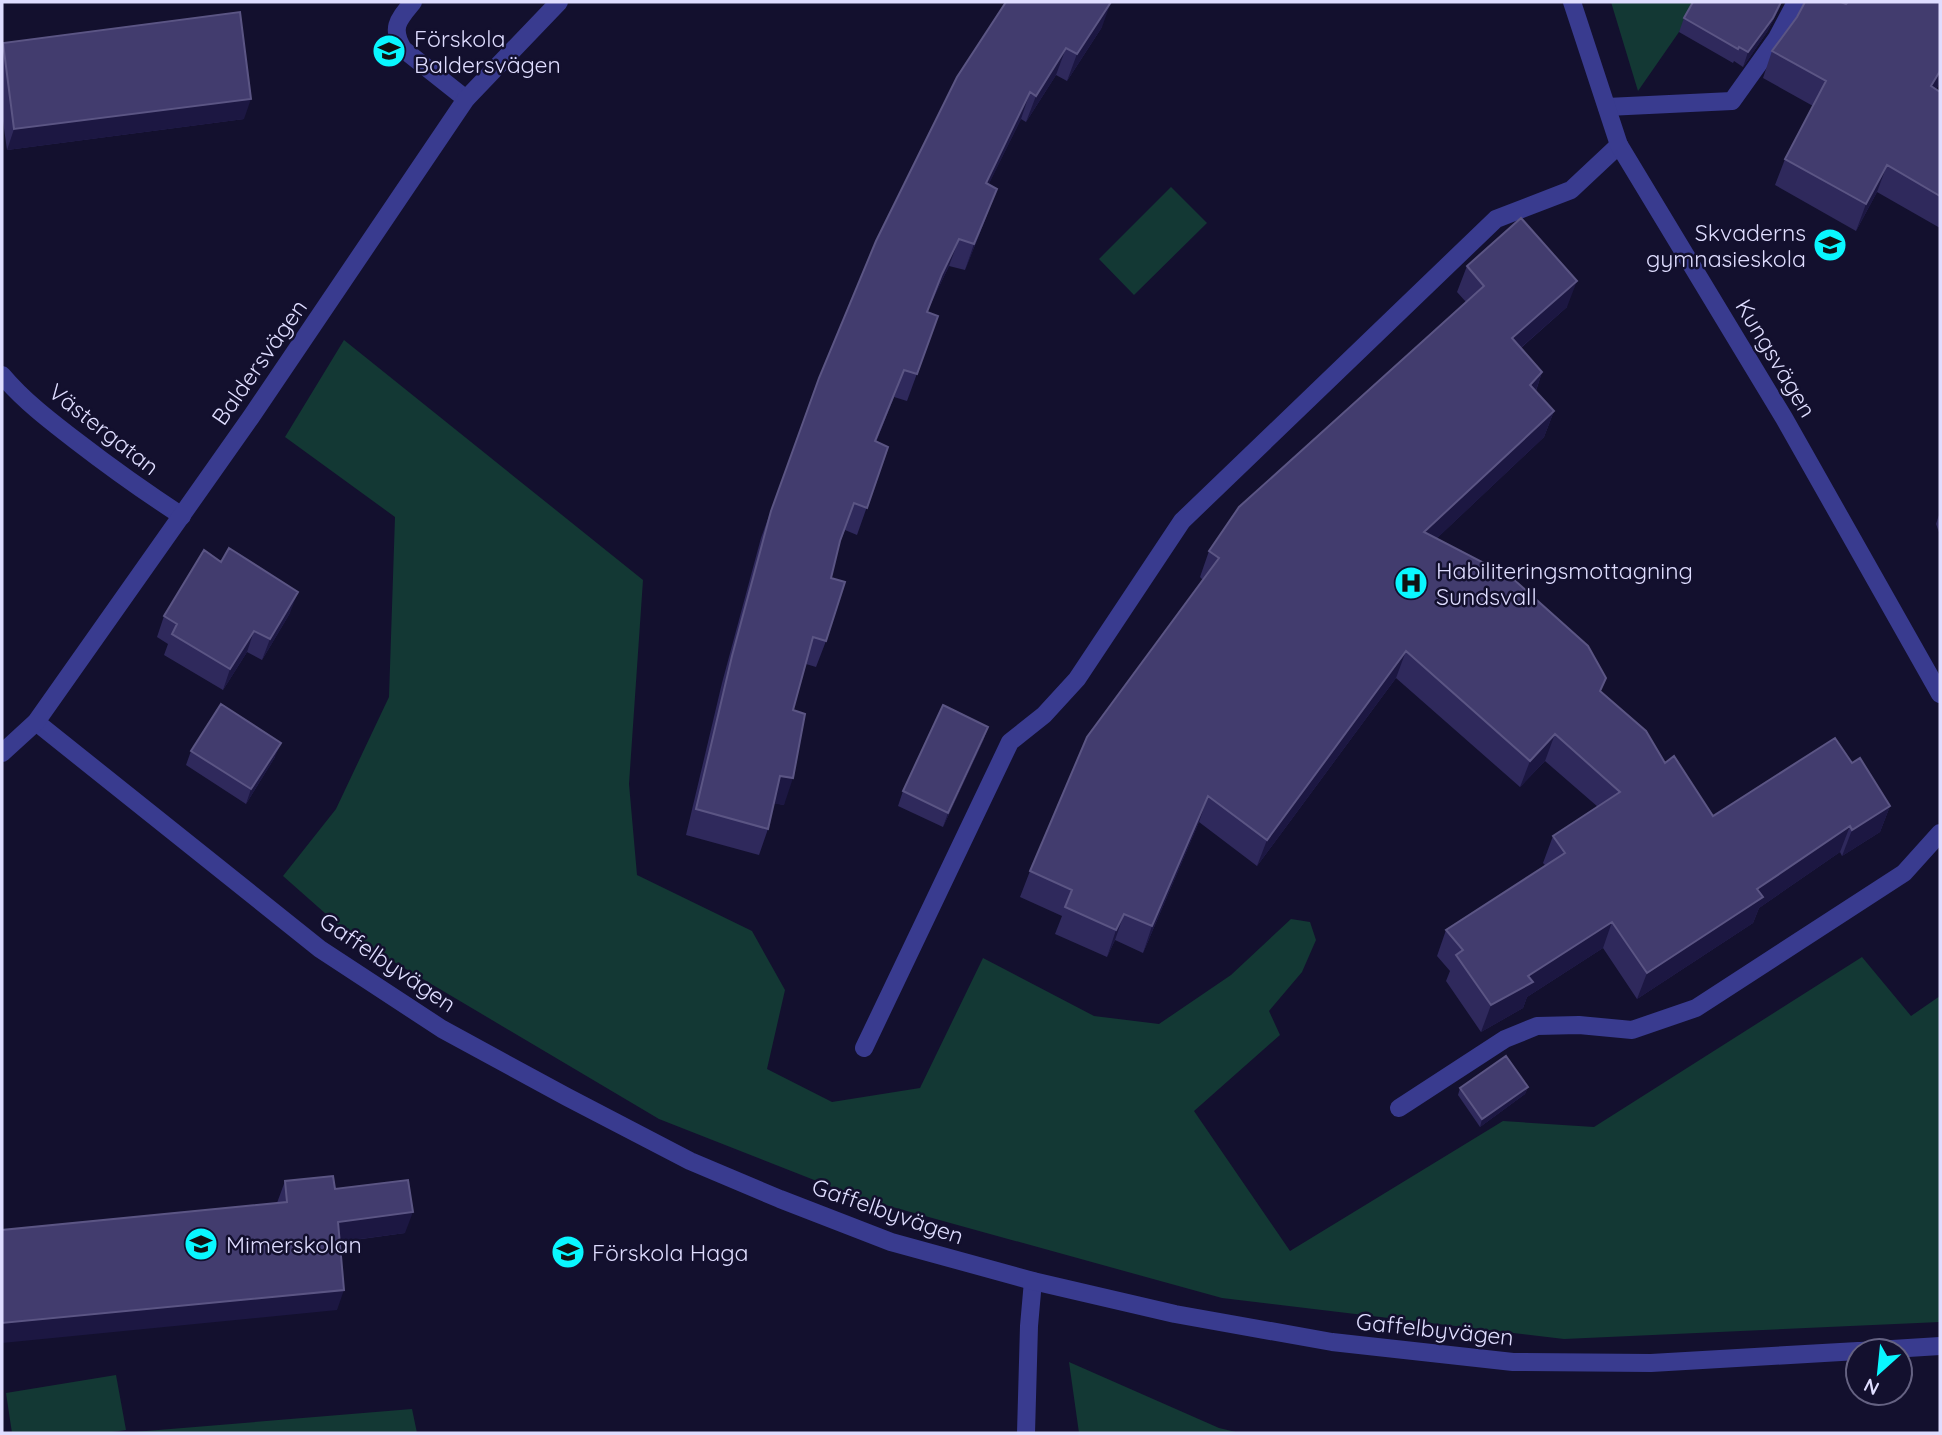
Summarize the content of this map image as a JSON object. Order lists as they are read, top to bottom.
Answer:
{
  "streets": {
    "street": [
      "Kungsvägen",
      "Baldersvägen",
      "Västergatan",
      "Gaffelbyvägen"
    ]
  },
  "crossings": [
    ["Baldersvägen", "Västergatan"],
    ["Baldersvägen", "Gaffelbyvägen"]
  ],
  "places": {
    "school or university": [
      "Förskola Baldersvägen",
      "Skvaderns gymnasieskola",
      "Mimerskolan",
      "Förskola Haga"
    ],
    "hospital": ["Habiliteringsmottagning Sundsvall"]
  },
  "north": "bottom left"
}
